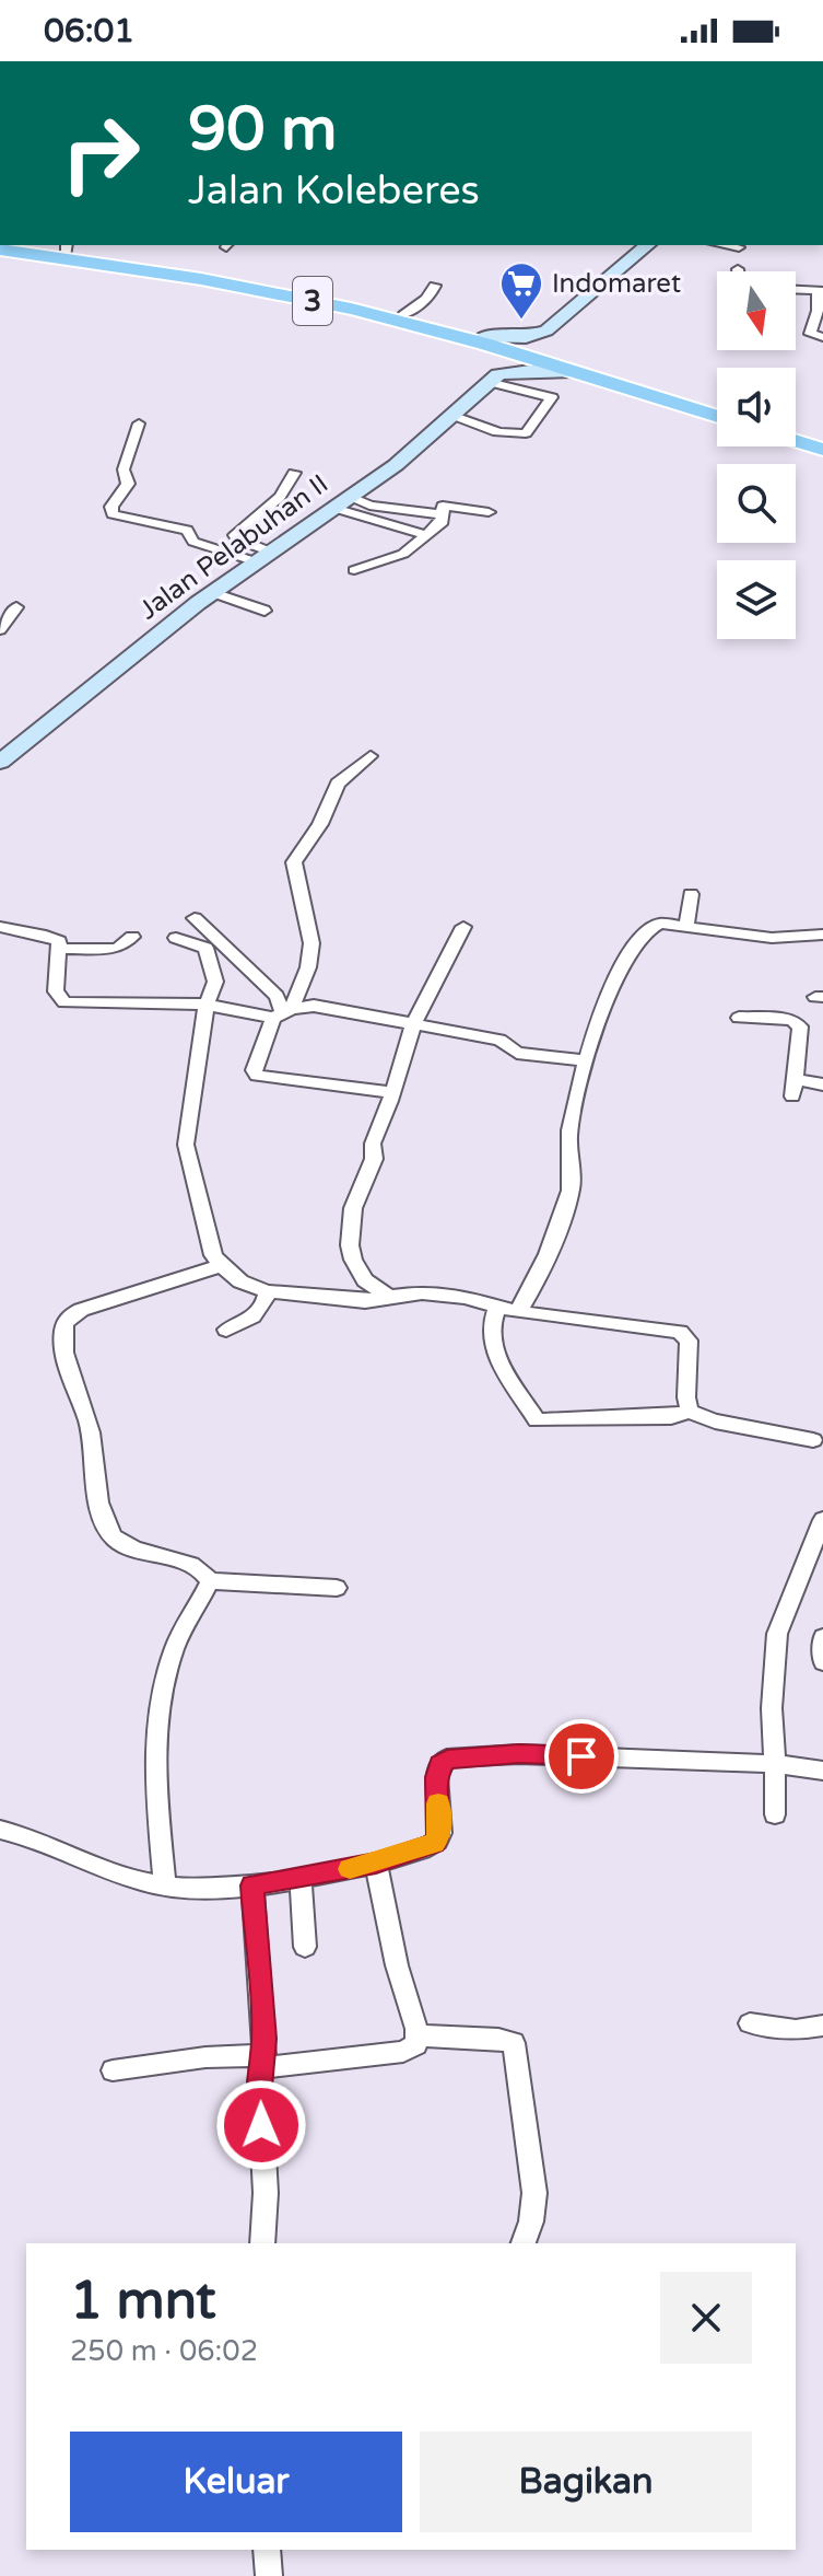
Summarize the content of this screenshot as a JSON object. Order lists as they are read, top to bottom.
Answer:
{
  "streets": {
    "main road": ["3", "Jalan Pelabuhan II"]
  },
  "places": {
    "supermarket": ["Indomaret"]
  },
  "north": "bottom",
  "page": {
    "status": "06:01",
    "turn": ["90 m", "Jalan Koleberes"],
    "heading": ["1 mnt", "250 m · 06:02"],
    "buttons": ["Keluar", "Bagikan"]
  }
}
